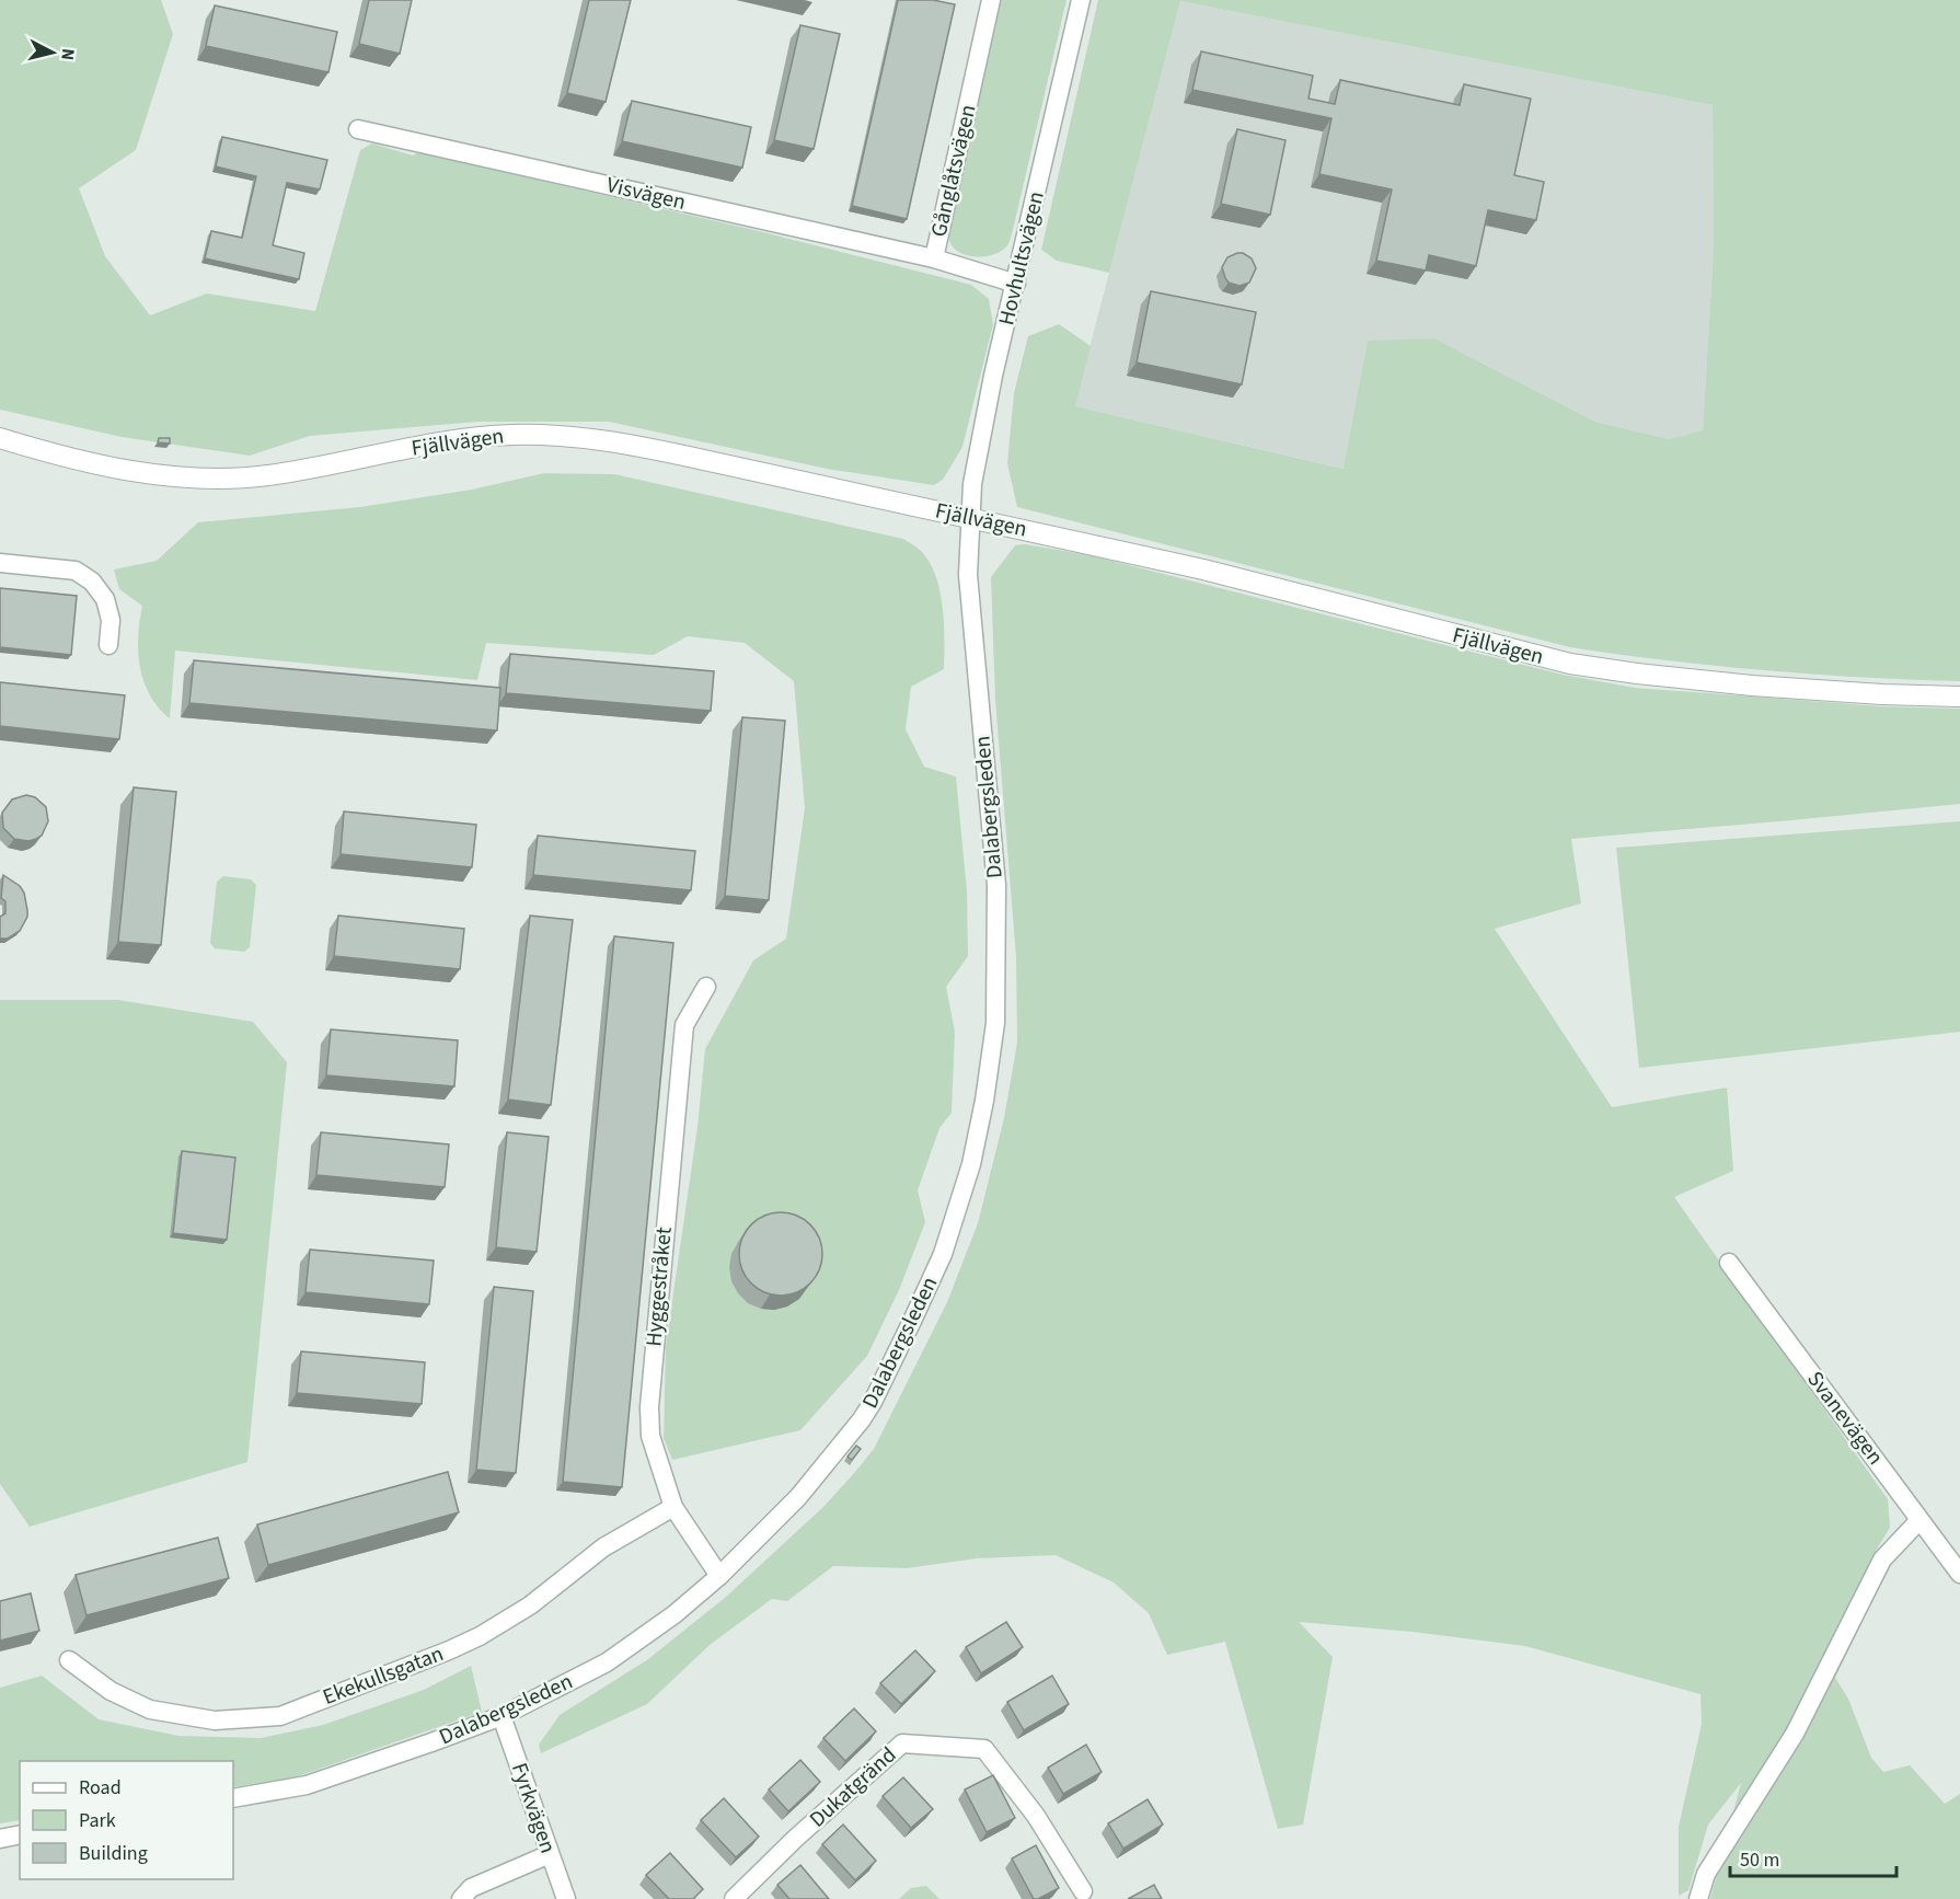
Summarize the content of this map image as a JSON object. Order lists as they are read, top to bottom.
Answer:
{
  "streets": {
    "street": [
      "Gånglåtsvägen",
      "Visvägen",
      "Hovhultsvägen",
      "Fjällvägen",
      "Dalabergsleden",
      "Hyggestråket",
      "Svanevägen",
      "Ekekullsgatan",
      "Dukatgränd",
      "Fyrkvägen"
    ]
  },
  "crossings": [
    ["Gånglåtsvägen", "Visvägen"],
    ["Gånglåtsvägen", "Hovhultsvägen"],
    ["Hovhultsvägen", "Fjällvägen"],
    ["Hovhultsvägen", "Dalabergsleden"],
    ["Fjällvägen", "Dalabergsleden"],
    ["Dalabergsleden", "Hyggestråket"],
    ["Dalabergsleden", "Fyrkvägen"],
    ["Hyggestråket", "Ekekullsgatan"]
  ],
  "legend": ["Road", "Park", "Building"],
  "scale_bar": "50 m",
  "north": "right"
}
